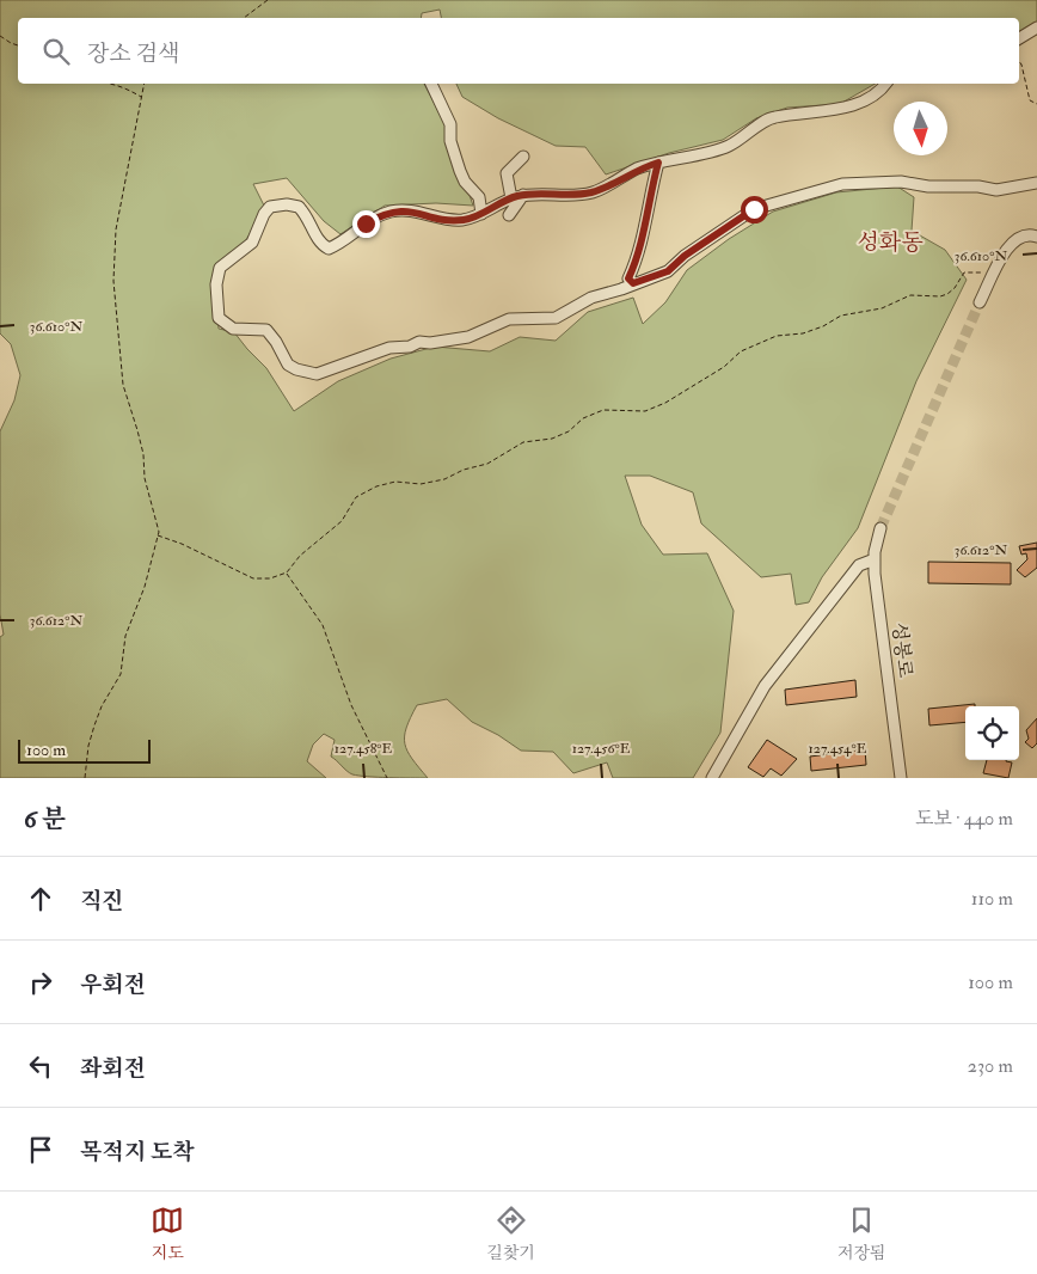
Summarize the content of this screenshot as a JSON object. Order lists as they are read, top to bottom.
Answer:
{
  "streets": {
    "street": ["성봉로"]
  },
  "districts": ["성화동"],
  "scale_bar": "100 m",
  "north": "bottom",
  "page": {
    "search": "장소 검색",
    "scale": "100 m",
    "heading": ["6 분", "도보 · 440 m"],
    "list": [
      ["직진", "110 m"],
      ["우회전", "100 m"],
      ["좌회전", "230 m"],
      "목적지 도착"
    ],
    "nav": ["지도", "길찾기", "저장됨"]
  },
  "coordinates": [
    "36.610°N",
    "36.612°N",
    "127.458°E",
    "127.456°E",
    "127.454°E"
  ]
}
